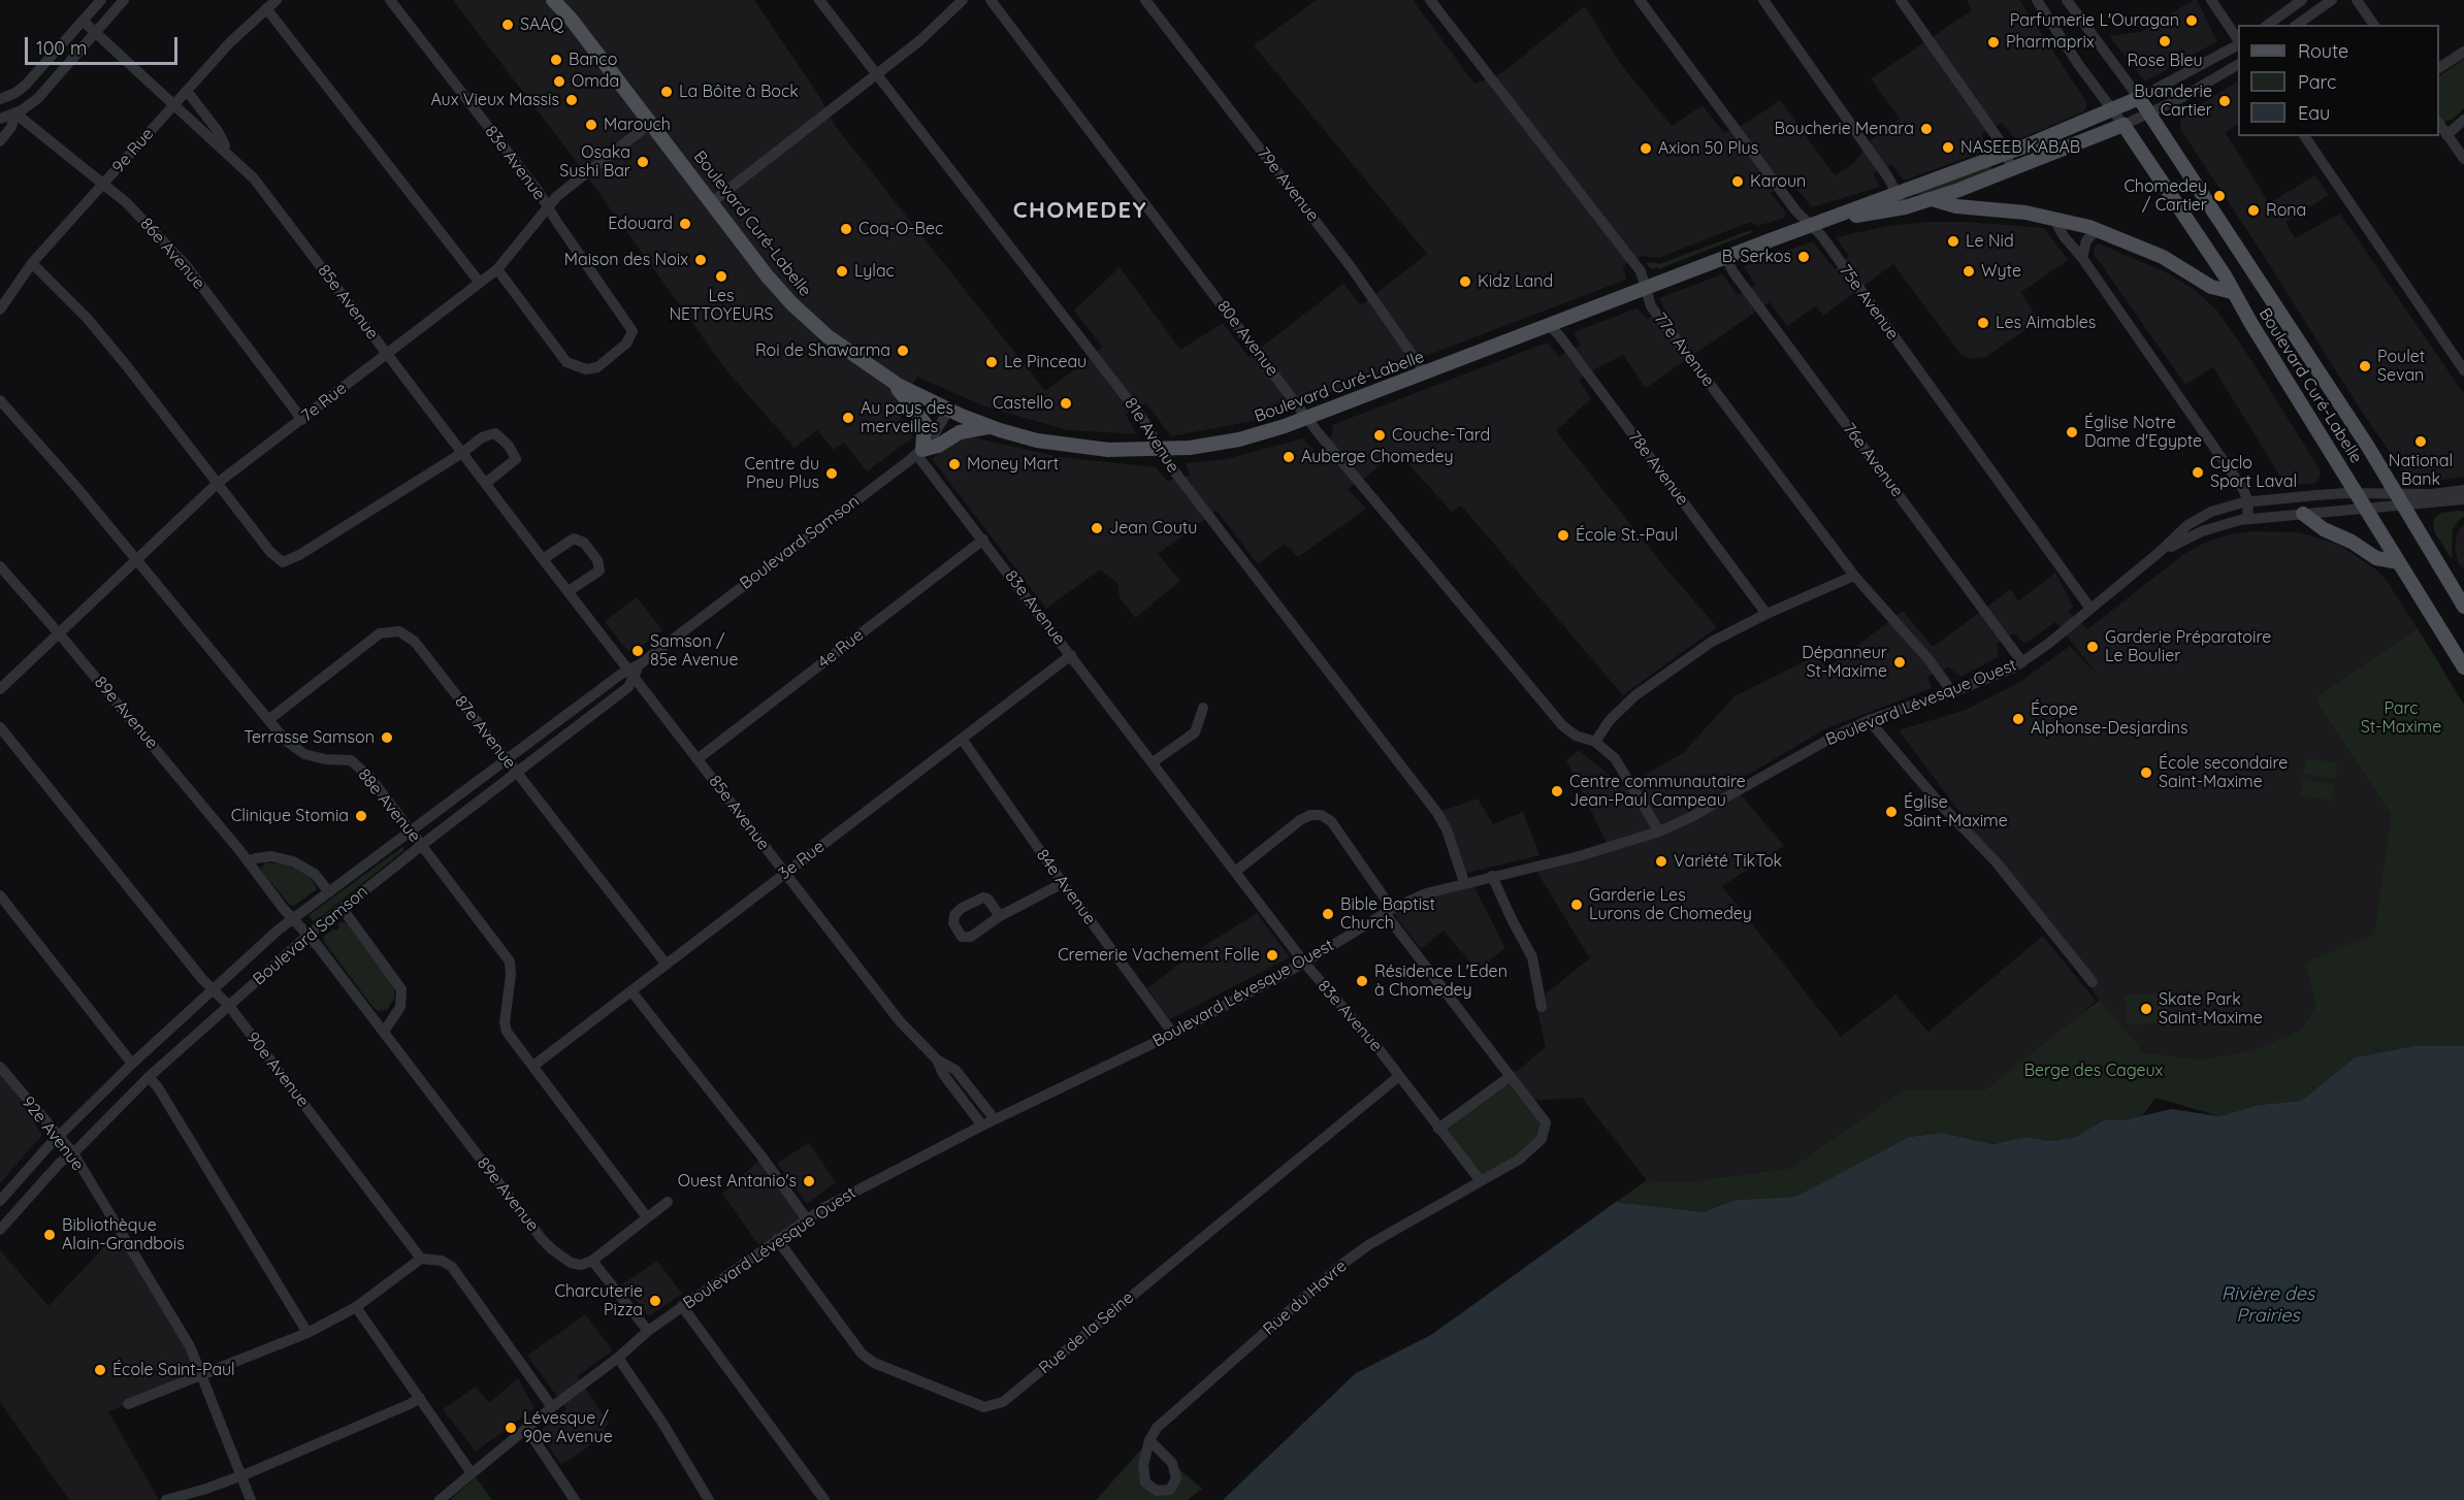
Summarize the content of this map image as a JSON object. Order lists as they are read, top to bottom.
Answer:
{
  "streets": {
    "main road": ["Boulevard Curé-Labelle"],
    "street": [
      "9e Rue",
      "83e Avenue",
      "79e Avenue",
      "86e Avenue",
      "85e Avenue",
      "75e Avenue",
      "80e Avenue",
      "77e Avenue",
      "7e Rue",
      "81e Avenue",
      "76e Avenue",
      "78e Avenue",
      "Boulevard Samson",
      "4e Rue",
      "Boulevard Lévesque Ouest",
      "89e Avenue",
      "87e Avenue",
      "88e Avenue",
      "3e Rue",
      "84e Avenue",
      "90e Avenue",
      "92e Avenue",
      "Rue du Havre",
      "Rue de la Seine"
    ]
  },
  "crossings": [
    ["9e Rue", "86e Avenue"],
    ["9e Rue", "85e Avenue"],
    ["83e Avenue", "7e Rue"],
    ["83e Avenue", "Boulevard Samson"],
    ["83e Avenue", "4e Rue"],
    ["83e Avenue", "Boulevard Lévesque Ouest"],
    ["83e Avenue", "3e Rue"],
    ["83e Avenue", "Rue du Havre"],
    ["83e Avenue", "Rue de la Seine"],
    ["79e Avenue", "Boulevard Curé-Labelle"],
    ["Boulevard Curé-Labelle", "75e Avenue"],
    ["Boulevard Curé-Labelle", "80e Avenue"],
    ["Boulevard Curé-Labelle", "77e Avenue"],
    ["Boulevard Curé-Labelle", "7e Rue"],
    ["Boulevard Curé-Labelle", "81e Avenue"],
    ["Boulevard Curé-Labelle", "76e Avenue"],
    ["Boulevard Curé-Labelle", "78e Avenue"],
    ["Boulevard Curé-Labelle", "Boulevard Samson"],
    ["Boulevard Curé-Labelle", "Boulevard Lévesque Ouest"],
    ["86e Avenue", "7e Rue"],
    ["85e Avenue", "7e Rue"],
    ["85e Avenue", "Boulevard Samson"],
    ["85e Avenue", "4e Rue"],
    ["85e Avenue", "Boulevard Lévesque Ouest"],
    ["85e Avenue", "3e Rue"],
    ["75e Avenue", "Boulevard Lévesque Ouest"],
    ["80e Avenue", "Boulevard Lévesque Ouest"],
    ["77e Avenue", "Boulevard Lévesque Ouest"],
    ["7e Rue", "89e Avenue"],
    ["7e Rue", "88e Avenue"],
    ["81e Avenue", "Boulevard Lévesque Ouest"],
    ["76e Avenue", "Boulevard Lévesque Ouest"],
    ["Boulevard Samson", "89e Avenue"],
    ["Boulevard Samson", "87e Avenue"],
    ["Boulevard Samson", "88e Avenue"],
    ["Boulevard Samson", "90e Avenue"],
    ["Boulevard Samson", "92e Avenue"],
    ["Boulevard Lévesque Ouest", "84e Avenue"],
    ["Boulevard Lévesque Ouest", "Rue de la Seine"],
    ["87e Avenue", "88e Avenue"],
    ["87e Avenue", "3e Rue"],
    ["88e Avenue", "3e Rue"],
    ["3e Rue", "84e Avenue"]
  ],
  "districts": ["CHOMEDEY"],
  "water": ["Rivière des Prairies"],
  "parks": ["Parc St-Maxime", "Berge des Cageux"],
  "places": [
    "Parfumerie L'Ouragan",
    "SAAQ",
    "Rose Bleu",
    "Pharmaprix",
    "Banco",
    "Omda",
    "La Bôite à Bock",
    "Aux Vieux Massis",
    "Buanderie Cartier",
    "Marouch",
    "Boucherie Menara",
    "NASEEB KABAB",
    "Axion 50 Plus",
    "Osaka Sushi Bar",
    "Karoun",
    "Chomedey / Cartier",
    "Rona",
    "Edouard",
    "Coq-O-Bec",
    "Le Nid",
    "B. Serkos",
    "Maison des Noix",
    "Lylac",
    "Wyte",
    "Les NETTOYEURS",
    "Kidz Land",
    "Les Aimables",
    "Roi de Shawarma",
    "Le Pinceau",
    "Poulet Sevan",
    "Castello",
    "Au pays des merveilles",
    "Église Notre Dame d'Egypte",
    "Couche-Tard",
    "National Bank",
    "Auberge Chomedey",
    "Money Mart",
    "Cyclo Sport Laval",
    "Centre du Pneu Plus",
    "Jean Coutu",
    "École St.-Paul",
    "Garderie Préparatoire Le Boulier",
    "Samson / 85e Avenue",
    "Dépanneur St-Maxime",
    "Écope Alphonse-Desjardins",
    "Terrasse Samson",
    "École secondaire Saint-Maxime",
    "Centre communautaire Jean-Paul Campeau",
    "Église Saint-Maxime",
    "Clinique Stomia",
    "Variété TikTok",
    "Garderie Les Lurons de Chomedey",
    "Bible Baptist Church",
    "Cremerie Vachement Folle",
    "Résidence L'Eden à Chomedey",
    "Skate Park Saint-Maxime",
    "Ouest Antanio's",
    "Bibliothèque Alain-Grandbois",
    "Charcuterie Pizza",
    "École Saint-Paul",
    "Lévesque / 90e Avenue"
  ],
  "legend": ["Route", "Parc", "Eau"],
  "scale_bar": "100 m"
}
